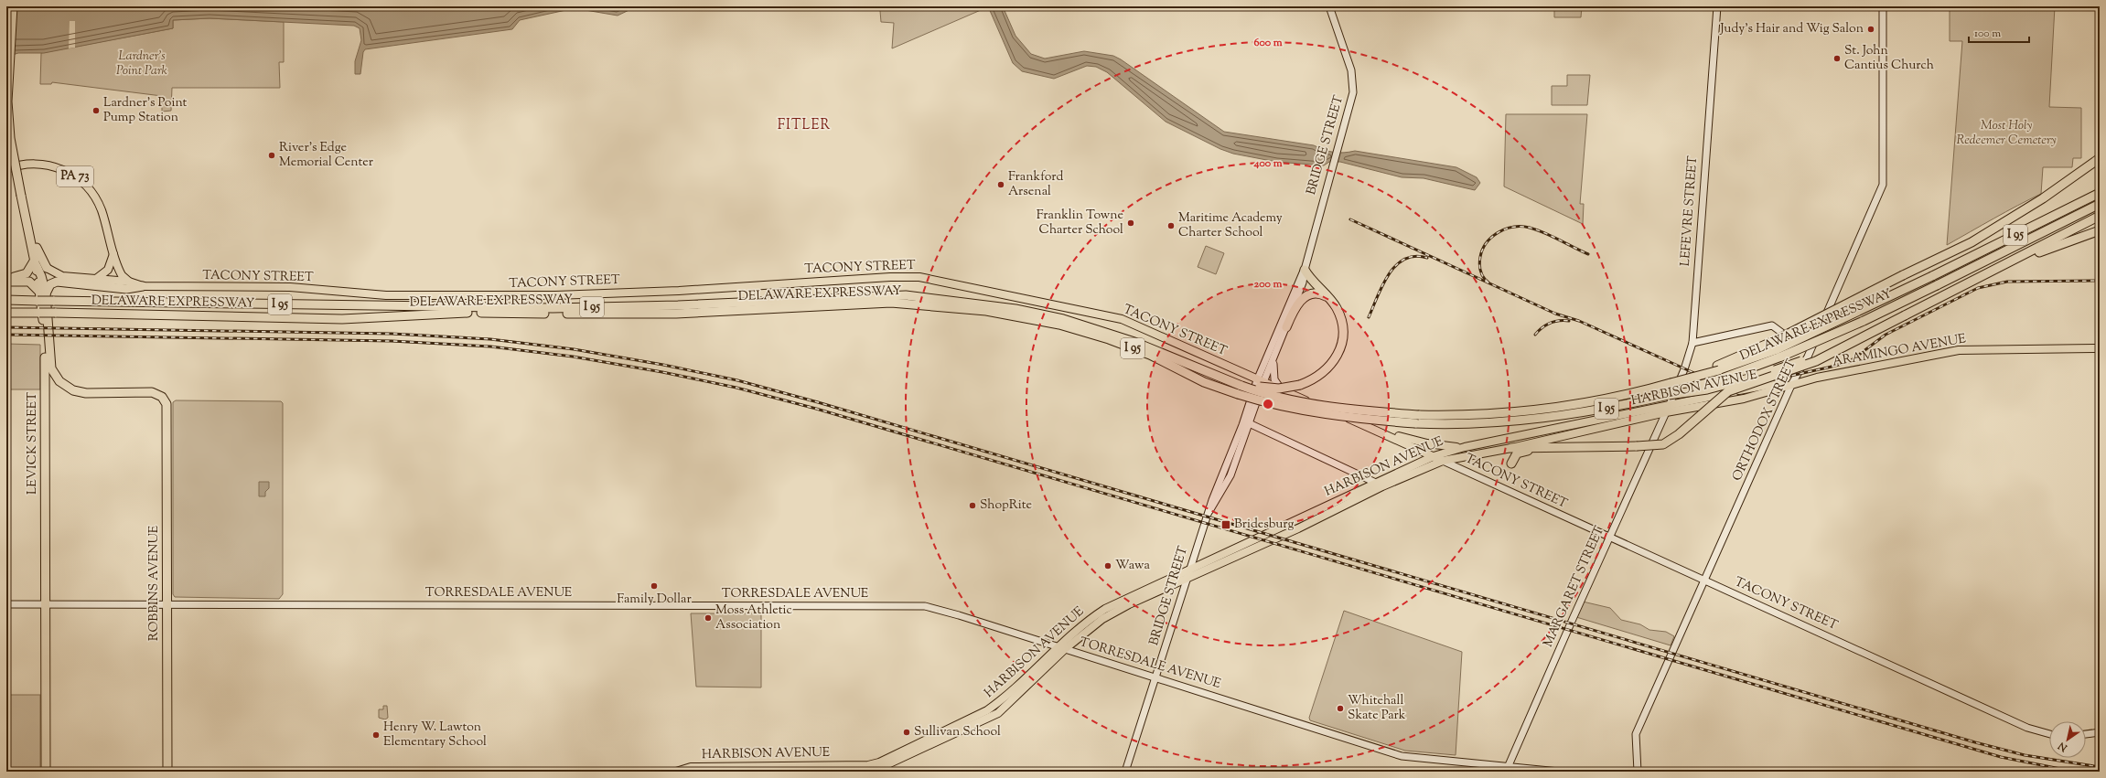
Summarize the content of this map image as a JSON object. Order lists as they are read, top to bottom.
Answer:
{
  "streets": {
    "highway": [
      "I 95",
      "DELAWARE EXPRESSWAY",
      "LEVICK STREET",
      "ROBBINS AVENUE"
    ],
    "main road": [
      "PA 73",
      "TACONY STREET",
      "ARAMINGO AVENUE",
      "HARBISON AVENUE"
    ],
    "street": [
      "BRIDGE STREET",
      "LEFEVRE STREET",
      "ORTHODOX STREET",
      "MARGARET STREET",
      "TORRESDALE AVENUE"
    ]
  },
  "crossings": [
    ["BRIDGE STREET", "TACONY STREET"],
    ["BRIDGE STREET", "HARBISON AVENUE"],
    ["BRIDGE STREET", "TORRESDALE AVENUE"],
    ["LEFEVRE STREET", "HARBISON AVENUE"],
    ["LEFEVRE STREET", "MARGARET STREET"],
    ["I 95", "DELAWARE EXPRESSWAY"],
    ["TACONY STREET", "HARBISON AVENUE"],
    ["TACONY STREET", "ORTHODOX STREET"],
    ["TACONY STREET", "MARGARET STREET"],
    ["DELAWARE EXPRESSWAY", "LEVICK STREET"],
    ["ARAMINGO AVENUE", "HARBISON AVENUE"],
    ["ARAMINGO AVENUE", "ORTHODOX STREET"],
    ["HARBISON AVENUE", "ORTHODOX STREET"],
    ["HARBISON AVENUE", "MARGARET STREET"],
    ["HARBISON AVENUE", "TORRESDALE AVENUE"],
    ["LEVICK STREET", "ROBBINS AVENUE"],
    ["LEVICK STREET", "TORRESDALE AVENUE"],
    ["ROBBINS AVENUE", "TORRESDALE AVENUE"],
    ["MARGARET STREET", "TORRESDALE AVENUE"]
  ],
  "districts": ["FITLER"],
  "parks": ["Lardner's Point Park", "Most Holy Redeemer Cemetery"],
  "places": {
    "other": [
      "Judy's Hair and Wig Salon",
      "St. John Cantius Church",
      "Lardner's Point Pump Station",
      "River's Edge Memorial Center",
      "Frankford Arsenal",
      "Franklin Towne Charter School",
      "Maritime Academy Charter School",
      "ShopRite",
      "Wawa",
      "Family Dollar",
      "Moss Athletic Association",
      "Whitehall Skate Park",
      "Sullivan School",
      "Henry W. Lawton Elementary School"
    ],
    "transit": ["Bridesburg"]
  },
  "scale_bar": "100 m",
  "north": "bottom left",
  "rings": ["600 m", "400 m", "200 m"]
}
